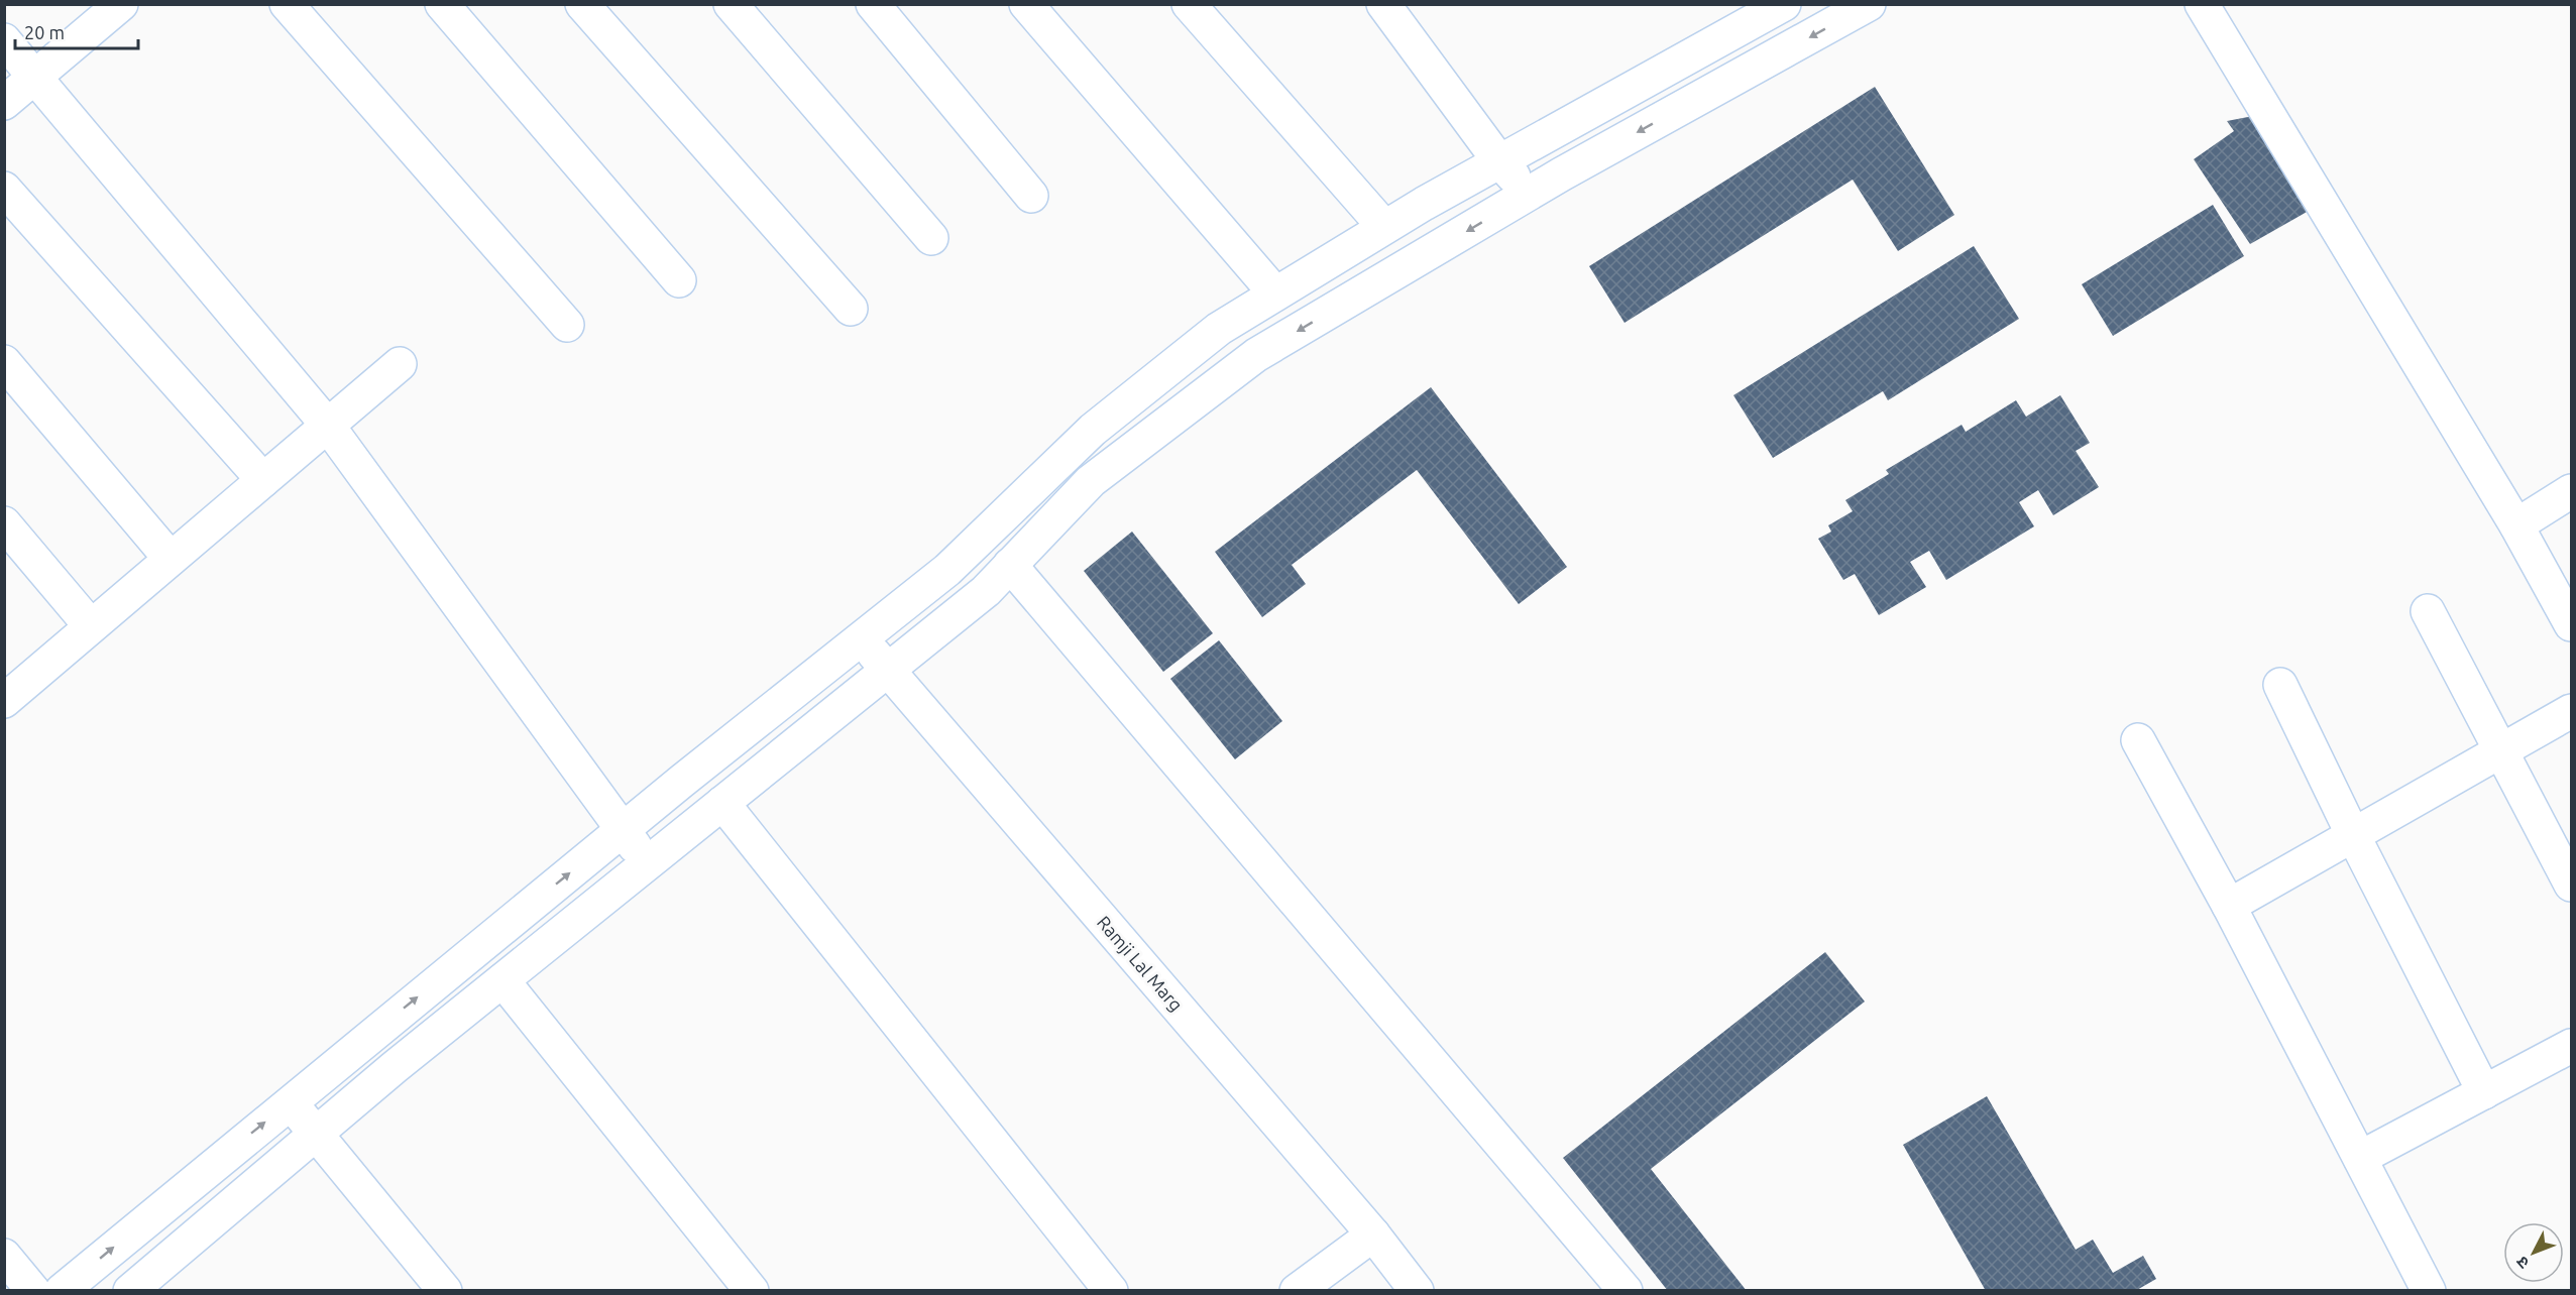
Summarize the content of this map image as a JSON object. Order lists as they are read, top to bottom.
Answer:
{
  "streets": {
    "street": ["Ramji Lal Marg"]
  },
  "scale_bar": "20 m",
  "north": "bottom left"
}
